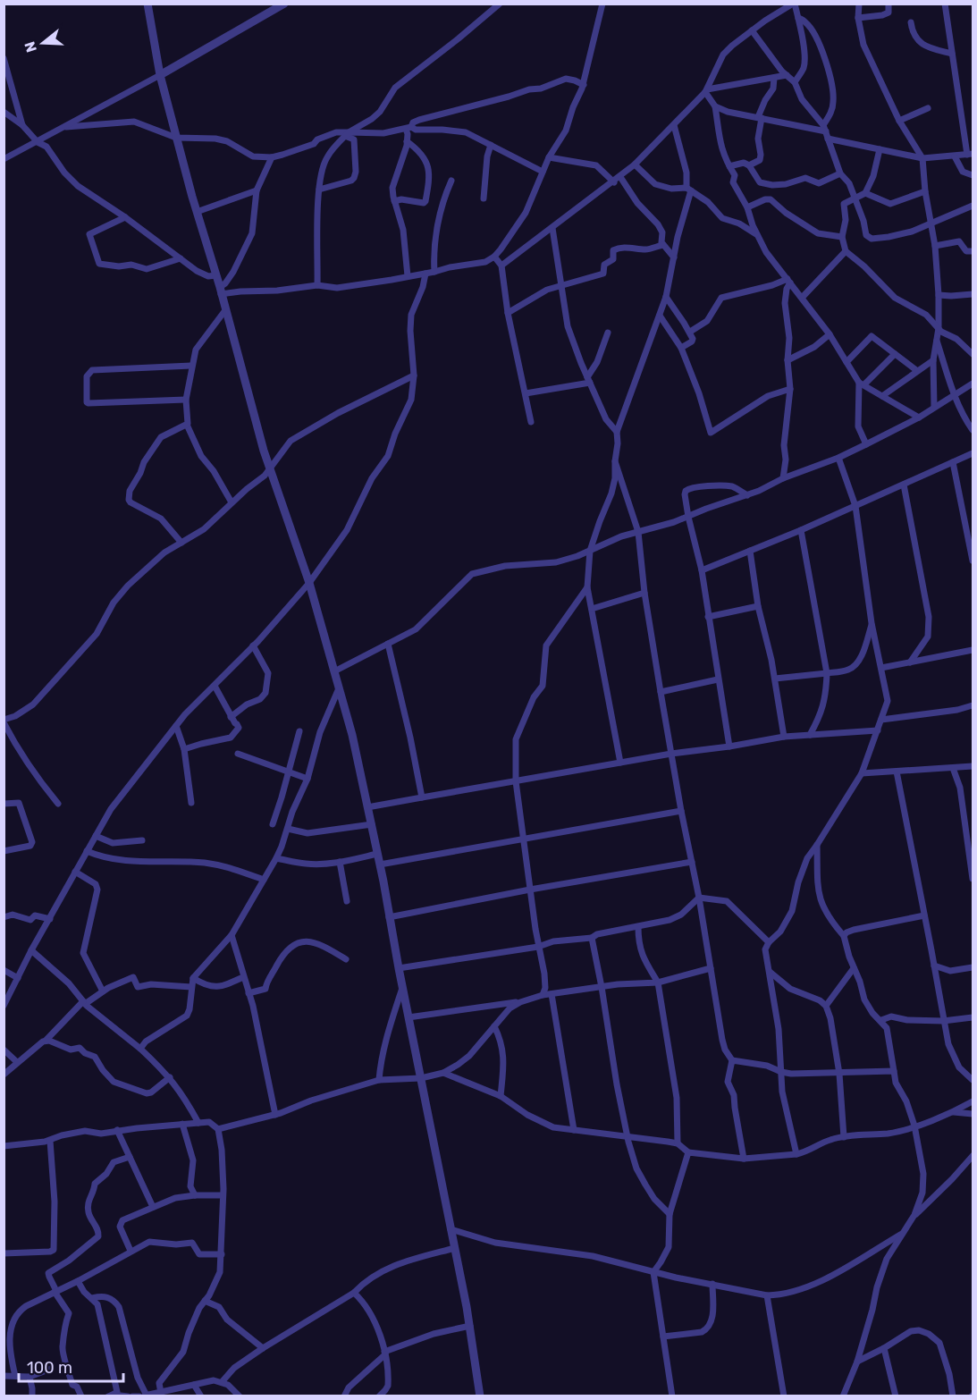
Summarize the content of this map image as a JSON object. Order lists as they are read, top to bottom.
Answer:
{
  "scale_bar": "100 m",
  "north": "left"
}
